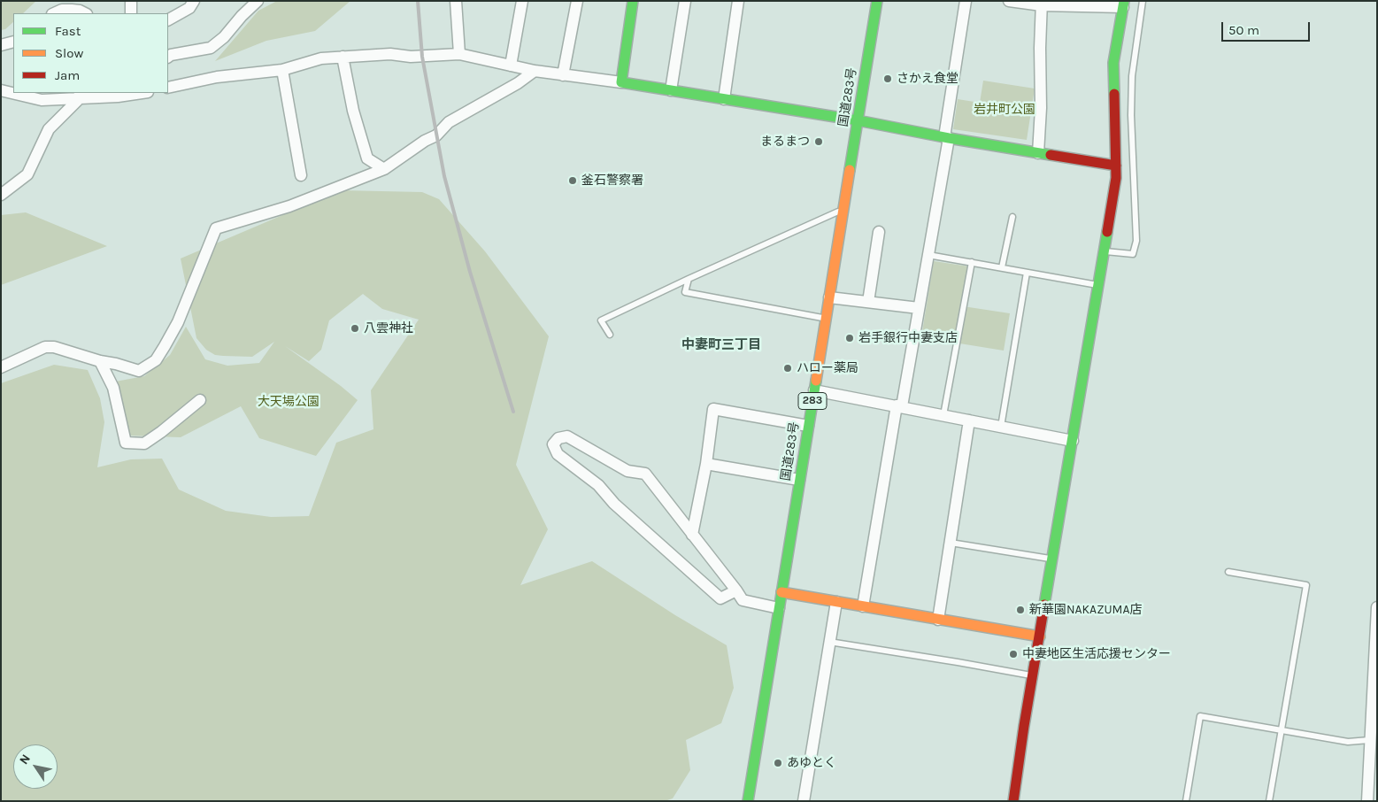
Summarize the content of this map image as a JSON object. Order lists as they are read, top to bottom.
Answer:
{
  "streets": {
    "main road": ["国道283号", "283"]
  },
  "districts": ["中妻町三丁目"],
  "parks": ["岩井町公園", "大天場公園"],
  "places": [
    "さかえ食堂",
    "まるまつ",
    "釜石警察署",
    "八雲神社",
    "岩手銀行中妻支店",
    "ハロー薬局",
    "新華園NAKAZUMA店",
    "中妻地区生活応援センター",
    "あゆとく"
  ],
  "legend": ["Fast", "Slow", "Jam"],
  "scale_bar": "50 m",
  "north": "top left"
}
